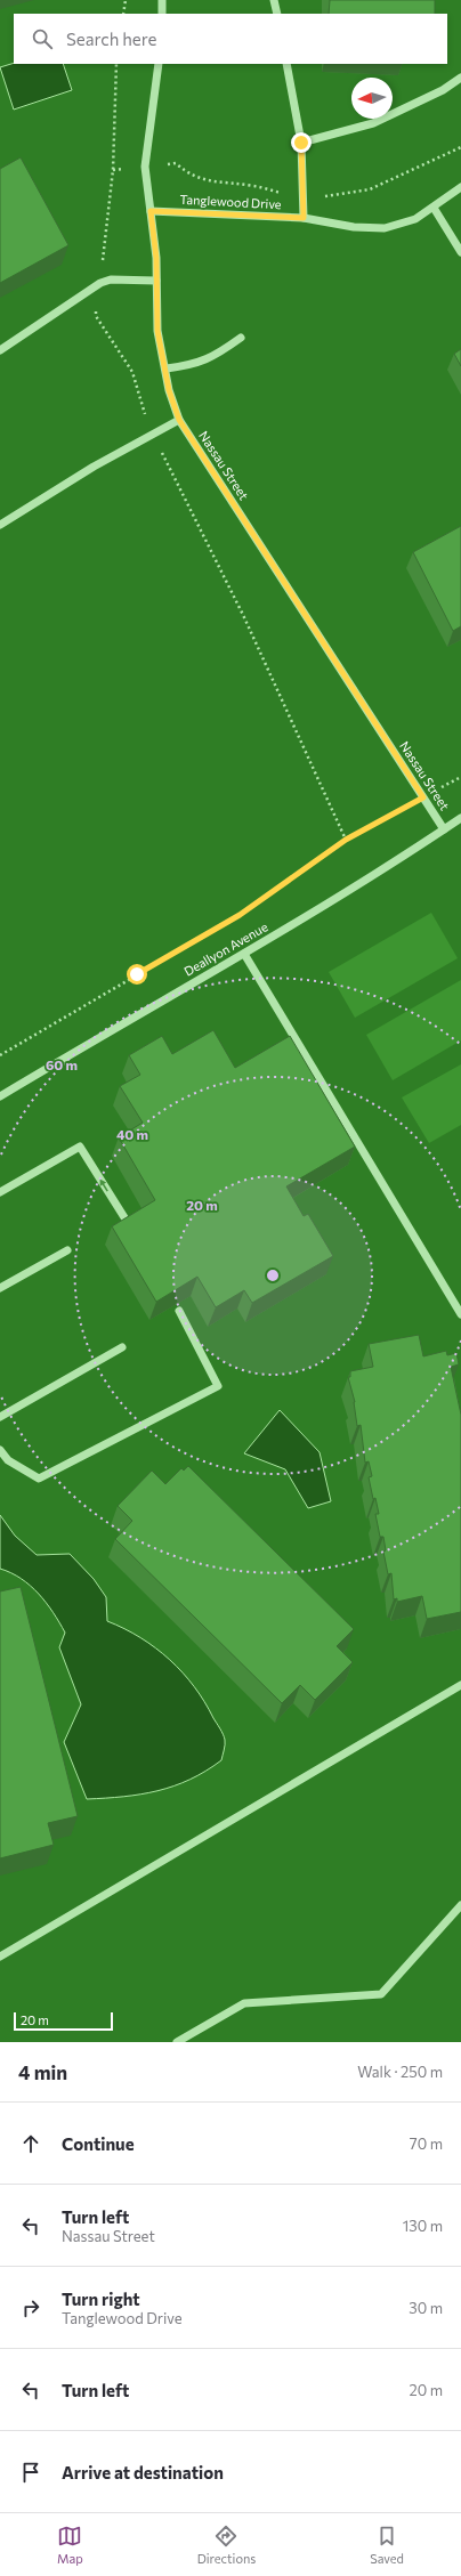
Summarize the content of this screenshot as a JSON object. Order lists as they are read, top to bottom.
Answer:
{
  "streets": {
    "street": ["Tanglewood Drive", "Nassau Street", "Deallyon Avenue"]
  },
  "crossings": [
    ["Tanglewood Drive", "Nassau Street"],
    ["Nassau Street", "Deallyon Avenue"]
  ],
  "scale_bar": "20 m",
  "north": "left",
  "page": {
    "search": "Search here",
    "scale": "20 m",
    "heading": ["4 min", "Walk · 250 m"],
    "list": [
      ["Continue", "70 m"],
      ["Turn left", "Nassau Street", "130 m"],
      ["Turn right", "Tanglewood Drive", "30 m"],
      ["Turn left", "20 m"],
      "Arrive at destination"
    ],
    "nav": ["Map", "Directions", "Saved"]
  },
  "rings": ["60 m", "40 m", "20 m"]
}
